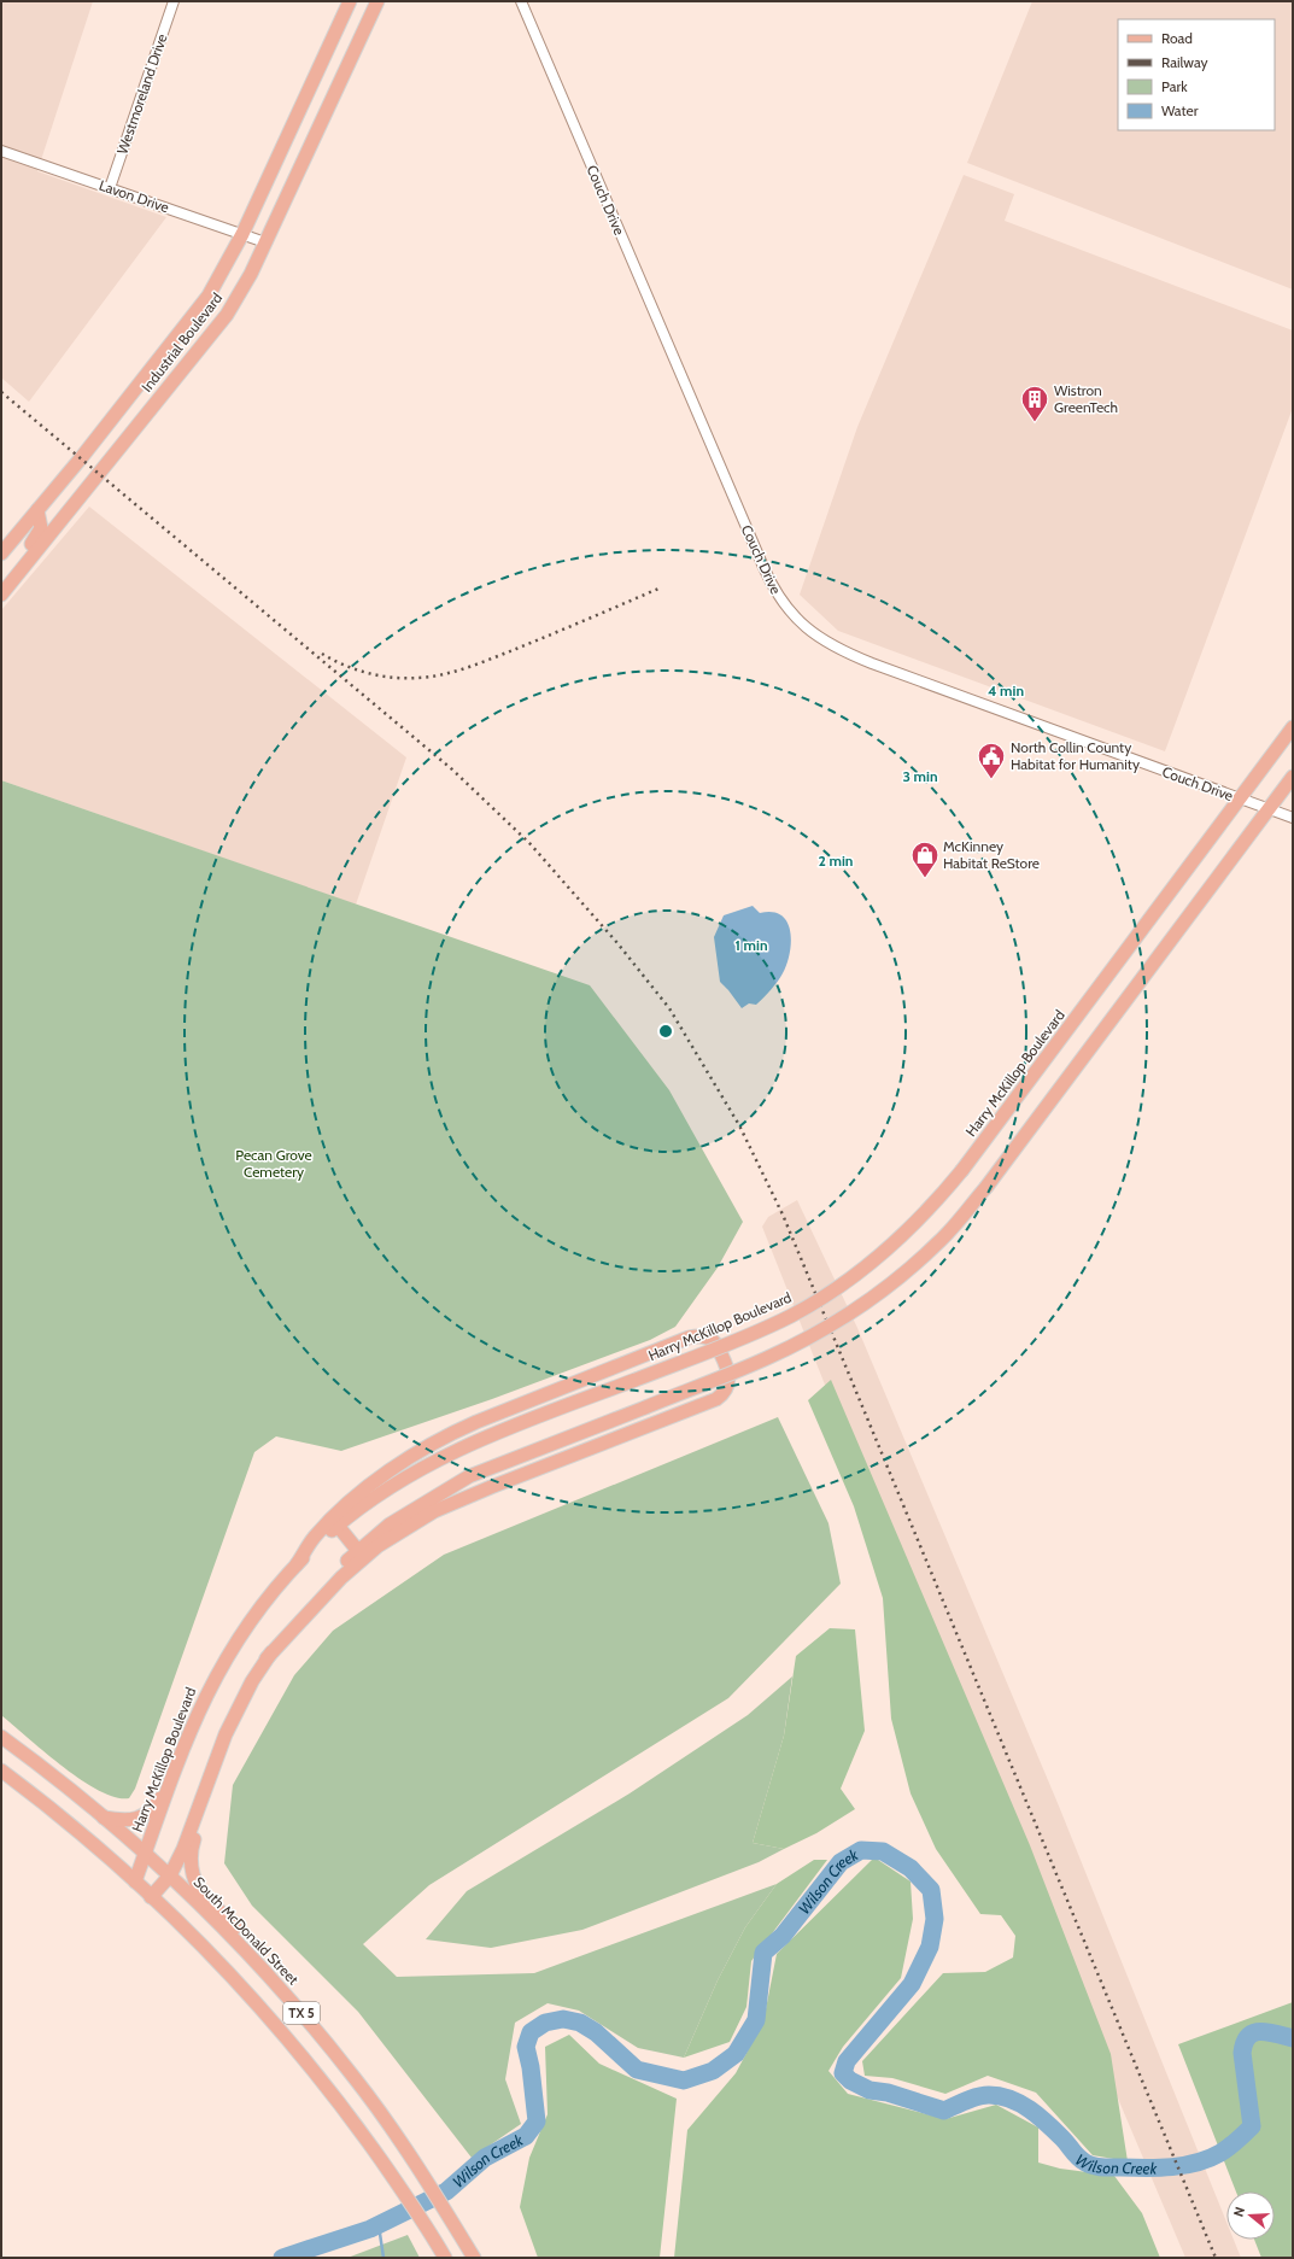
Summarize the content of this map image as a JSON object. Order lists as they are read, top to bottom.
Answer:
{
  "streets": {
    "main road": [
      "Industrial Boulevard",
      "Harry McKillop Boulevard",
      "South McDonald Street",
      "TX 5"
    ],
    "street": ["Westmoreland Drive", "Lavon Drive", "Couch Drive"]
  },
  "crossings": [
    ["Westmoreland Drive", "Lavon Drive"],
    ["Lavon Drive", "Industrial Boulevard"],
    ["Couch Drive", "Harry McKillop Boulevard"],
    ["Harry McKillop Boulevard", "South McDonald Street"],
    ["Harry McKillop Boulevard", "TX 5"]
  ],
  "water": ["Wilson Creek"],
  "parks": ["Pecan Grove Cemetery"],
  "places": {
    "building": ["Wistron GreenTech"],
    "public building": ["North Collin County Habitat for Humanity"],
    "shop": ["McKinney Habitat ReStore"]
  },
  "legend": [
    "Road",
    "Railway",
    "Park",
    "Water"
  ],
  "north": "left",
  "rings": [
    "4 min",
    "3 min",
    "2 min",
    "1 min"
  ]
}
